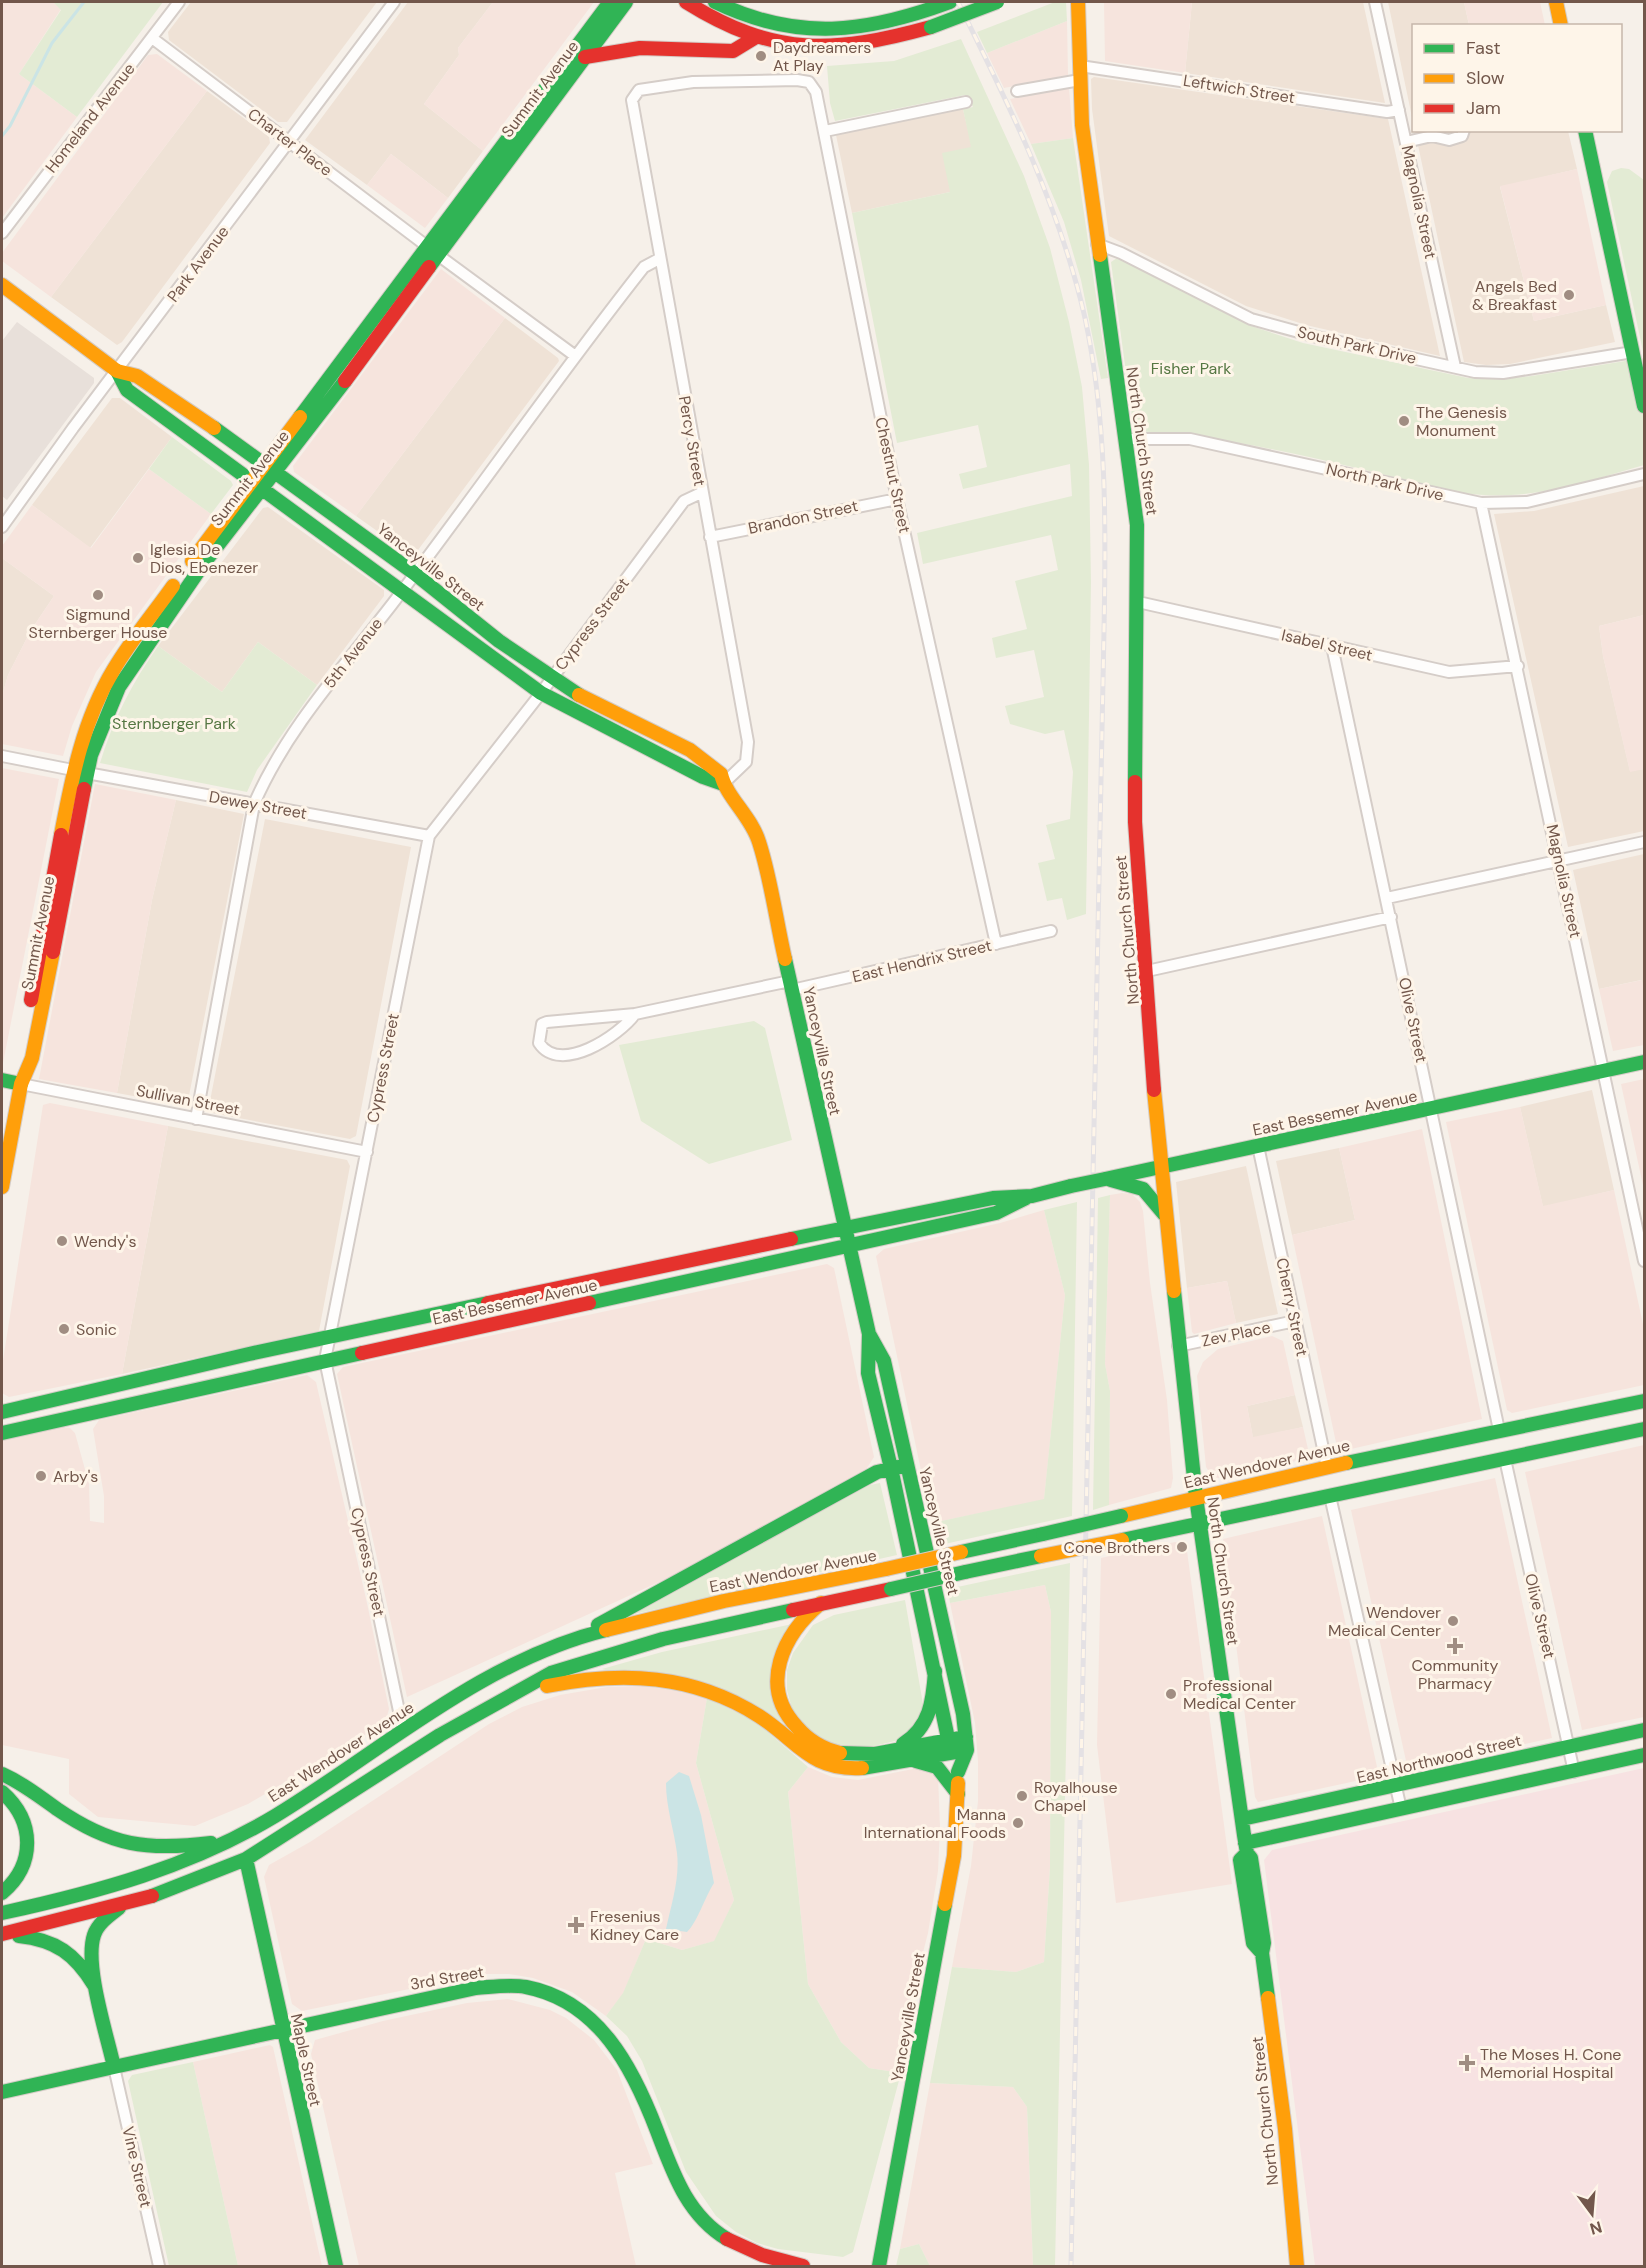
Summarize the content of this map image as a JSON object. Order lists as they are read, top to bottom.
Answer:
{
  "streets": {
    "main road": [
      "Summit Avenue",
      "North Church Street",
      "Yanceyville Street",
      "Sullivan Street",
      "East Bessemer Avenue",
      "East Wendover Avenue",
      "East Northwood Street",
      "3rd Street",
      "Maple Street"
    ],
    "street": [
      "Leftwich Street",
      "Homeland Avenue",
      "Charter Place",
      "Magnolia Street",
      "Park Avenue",
      "South Park Drive",
      "Percy Street",
      "Chestnut Street",
      "North Park Drive",
      "Brandon Street",
      "Cypress Street",
      "Isabel Street",
      "5th Avenue",
      "Dewey Street",
      "East Hendrix Street",
      "Olive Street",
      "Cherry Street",
      "Zev Place",
      "Vine Street"
    ]
  },
  "crossings": [
    ["Summit Avenue", "Charter Place"],
    ["Summit Avenue", "Yanceyville Street"],
    ["Summit Avenue", "Dewey Street"],
    ["Summit Avenue", "Sullivan Street"],
    ["Leftwich Street", "Magnolia Street"],
    ["Leftwich Street", "North Church Street"],
    ["Homeland Avenue", "Charter Place"],
    ["Charter Place", "Park Avenue"],
    ["Charter Place", "5th Avenue"],
    ["Magnolia Street", "South Park Drive"],
    ["Magnolia Street", "North Park Drive"],
    ["Magnolia Street", "Isabel Street"],
    ["Magnolia Street", "East Bessemer Avenue"],
    ["Park Avenue", "Yanceyville Street"],
    ["South Park Drive", "North Church Street"],
    ["Percy Street", "Chestnut Street"],
    ["Percy Street", "Brandon Street"],
    ["Percy Street", "Yanceyville Street"],
    ["Percy Street", "Cypress Street"],
    ["Percy Street", "5th Avenue"],
    ["North Church Street", "North Park Drive"],
    ["North Church Street", "Isabel Street"],
    ["North Church Street", "East Bessemer Avenue"],
    ["North Church Street", "Zev Place"],
    ["North Church Street", "East Wendover Avenue"],
    ["North Church Street", "East Northwood Street"],
    ["Chestnut Street", "Brandon Street"],
    ["Chestnut Street", "East Hendrix Street"],
    ["Yanceyville Street", "Cypress Street"],
    ["Yanceyville Street", "5th Avenue"],
    ["Yanceyville Street", "East Hendrix Street"],
    ["Yanceyville Street", "East Bessemer Avenue"],
    ["Cypress Street", "Dewey Street"],
    ["Cypress Street", "Sullivan Street"],
    ["Cypress Street", "East Bessemer Avenue"],
    ["Cypress Street", "East Wendover Avenue"],
    ["Isabel Street", "Olive Street"],
    ["5th Avenue", "Dewey Street"],
    ["5th Avenue", "Sullivan Street"],
    ["Olive Street", "East Bessemer Avenue"],
    ["Olive Street", "East Wendover Avenue"],
    ["Olive Street", "East Northwood Street"],
    ["East Bessemer Avenue", "Cherry Street"],
    ["Cherry Street", "Zev Place"],
    ["Cherry Street", "East Wendover Avenue"],
    ["3rd Street", "Maple Street"],
    ["3rd Street", "Vine Street"]
  ],
  "parks": ["Fisher Park", "Sternberger Park"],
  "places": {
    "other": [
      "Daydreamers At Play",
      "Angels Bed & Breakfast",
      "The Genesis Monument",
      "Iglesia De Dios, Ebenezer",
      "Sigmund Sternberger House",
      "Wendy's",
      "Sonic",
      "Arby's",
      "Cone Brothers",
      "Wendover Medical Center",
      "Professional Medical Center",
      "Royalhouse Chapel",
      "Manna International Foods"
    ],
    "health": ["Community Pharmacy", "Fresenius Kidney Care", "The Moses H. Cone Memorial Hospital"]
  },
  "legend": ["Fast", "Slow", "Jam"],
  "north": "bottom"
}
